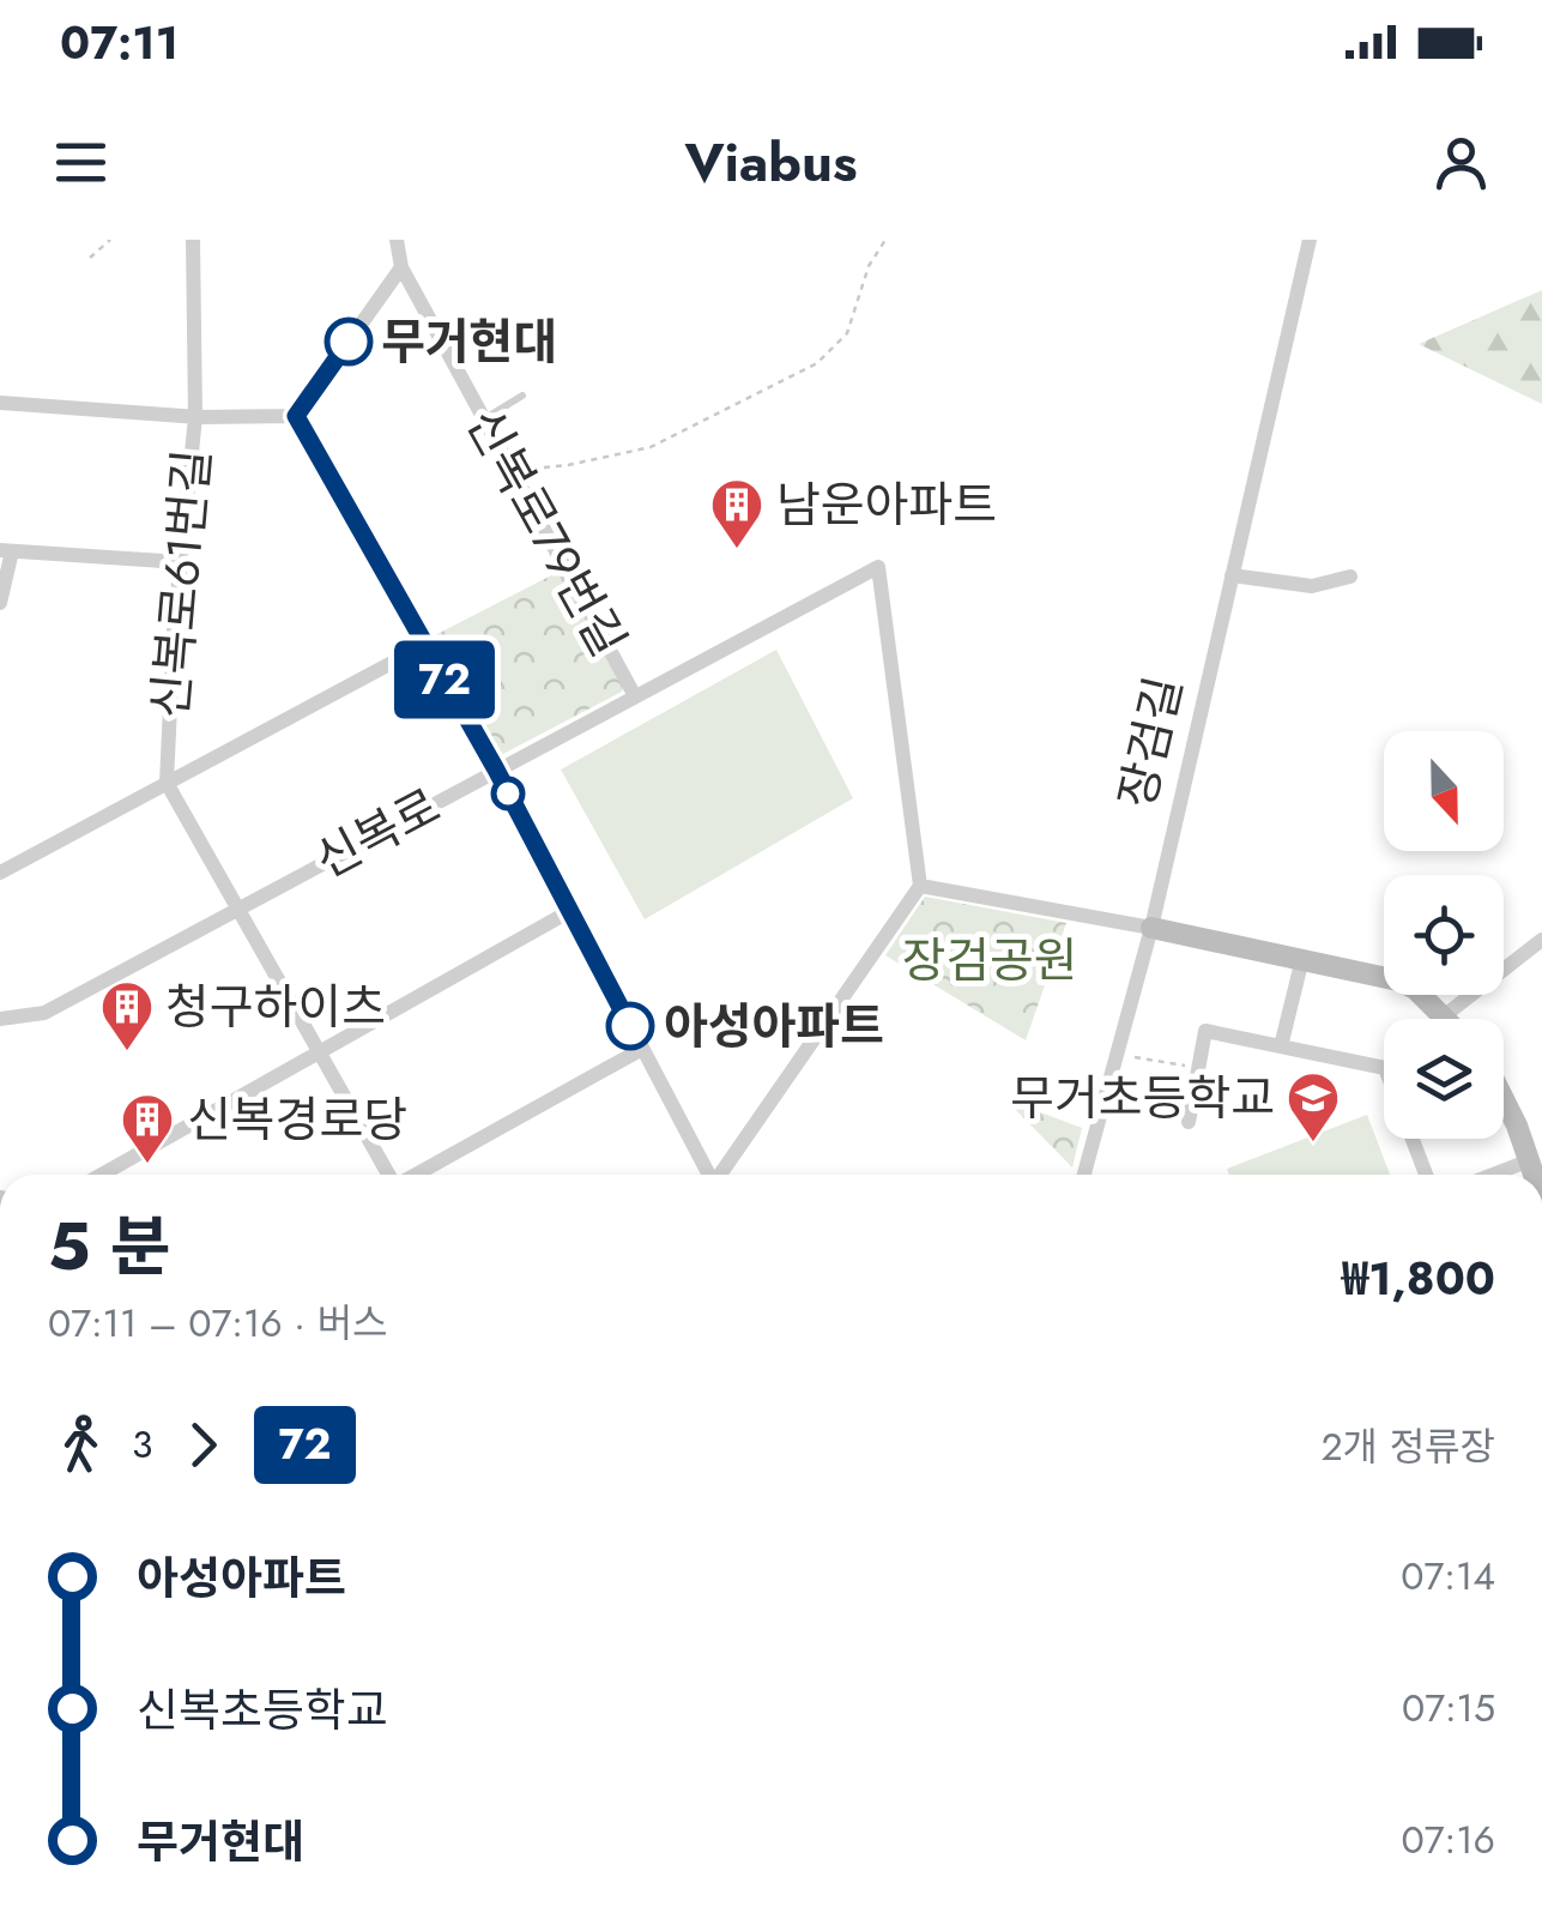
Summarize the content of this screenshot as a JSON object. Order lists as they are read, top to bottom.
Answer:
{
  "streets": {
    "street": [
      "신복로79번길",
      "신복로61번길",
      "장검길",
      "신복로"
    ]
  },
  "crossings": [
    ["신복로79번길", "신복로"],
    ["신복로61번길", "신복로"]
  ],
  "parks": ["장검공원"],
  "places": {
    "other": ["무거현대", "아성아파트"],
    "building": ["남운아파트", "청구하이츠", "신복경로당"],
    "school or university": ["무거초등학교"]
  },
  "lines": ["bus line 72"],
  "north": "bottom",
  "page": {
    "status": "07:11",
    "header": "Viabus",
    "on_map": "72",
    "heading": ["5 분", "07:11 – 07:16 · 버스", "₩1,800"],
    "legs": ["3", "72", "2개 정류장"],
    "list": [
      {
        "name": "아성아파트",
        "value": "07:14"
      },
      {
        "name": "신복초등학교",
        "value": "07:15"
      },
      {
        "name": "무거현대",
        "value": "07:16"
      }
    ]
  }
}
